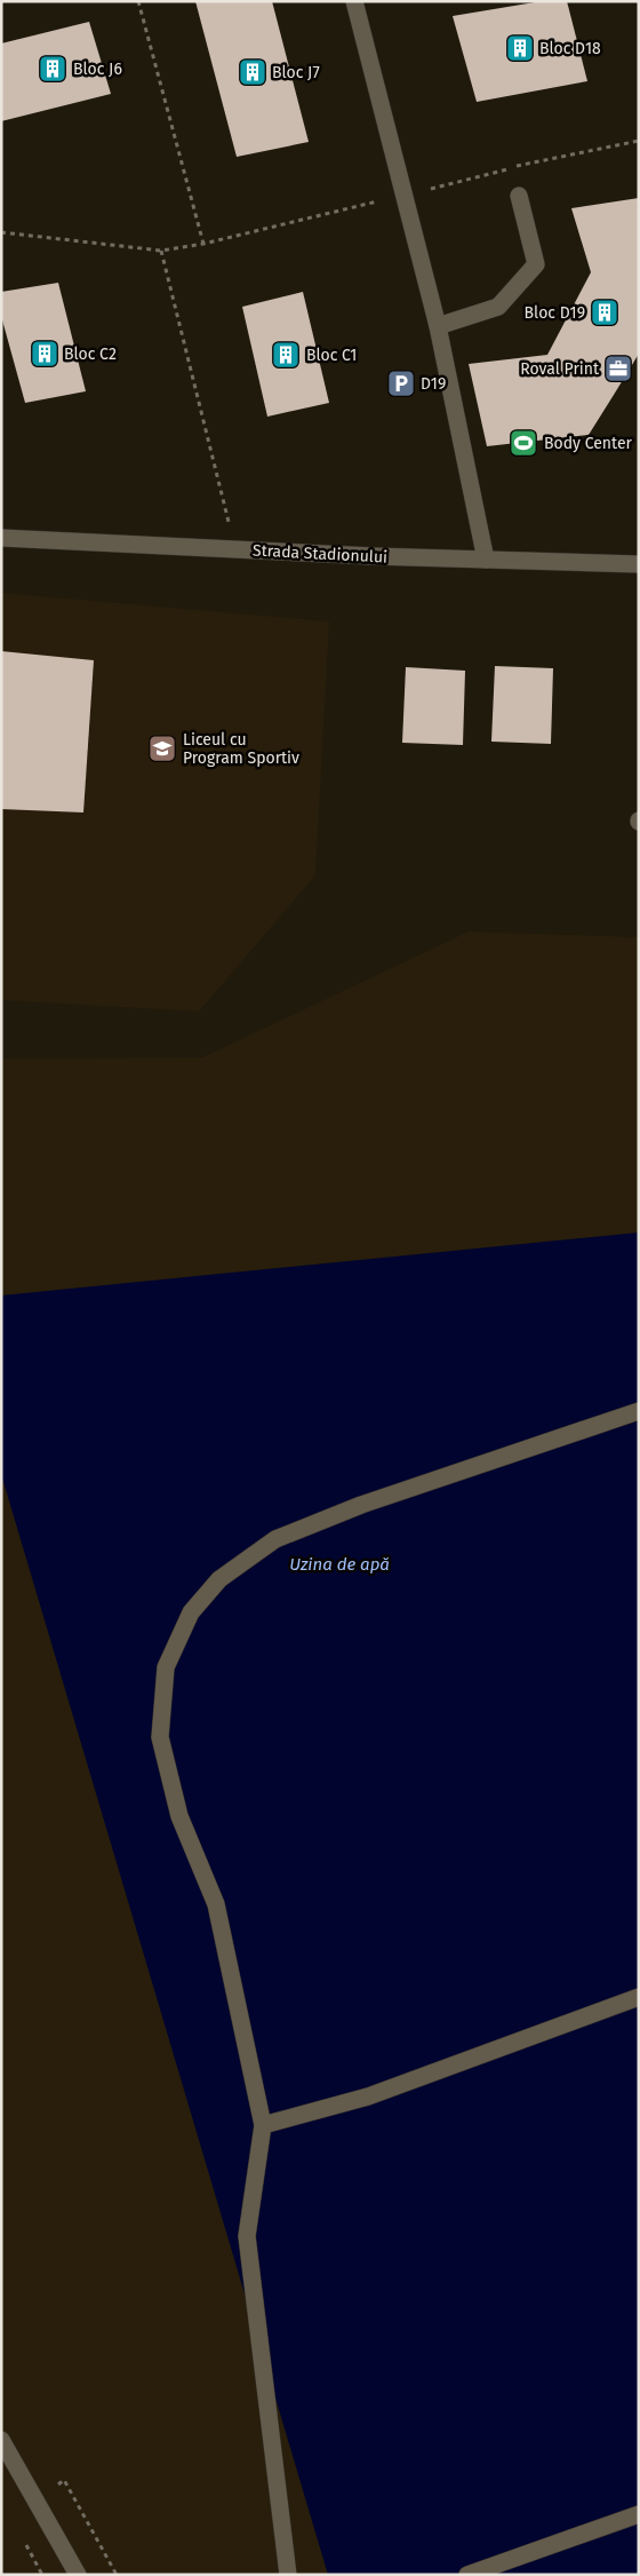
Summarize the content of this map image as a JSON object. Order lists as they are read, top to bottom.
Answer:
{
  "streets": {
    "street": ["Strada Stadionului"]
  },
  "water": ["Uzina de apă"],
  "places": {
    "building": [
      "Bloc D18",
      "Bloc J6",
      "Bloc J7",
      "Bloc D19",
      "Bloc C2",
      "Bloc C1"
    ],
    "office": ["Roval Print"],
    "parking": ["D19"],
    "sports": ["Body Center"],
    "school or university": ["Liceul cu Program Sportiv"]
  }
}
